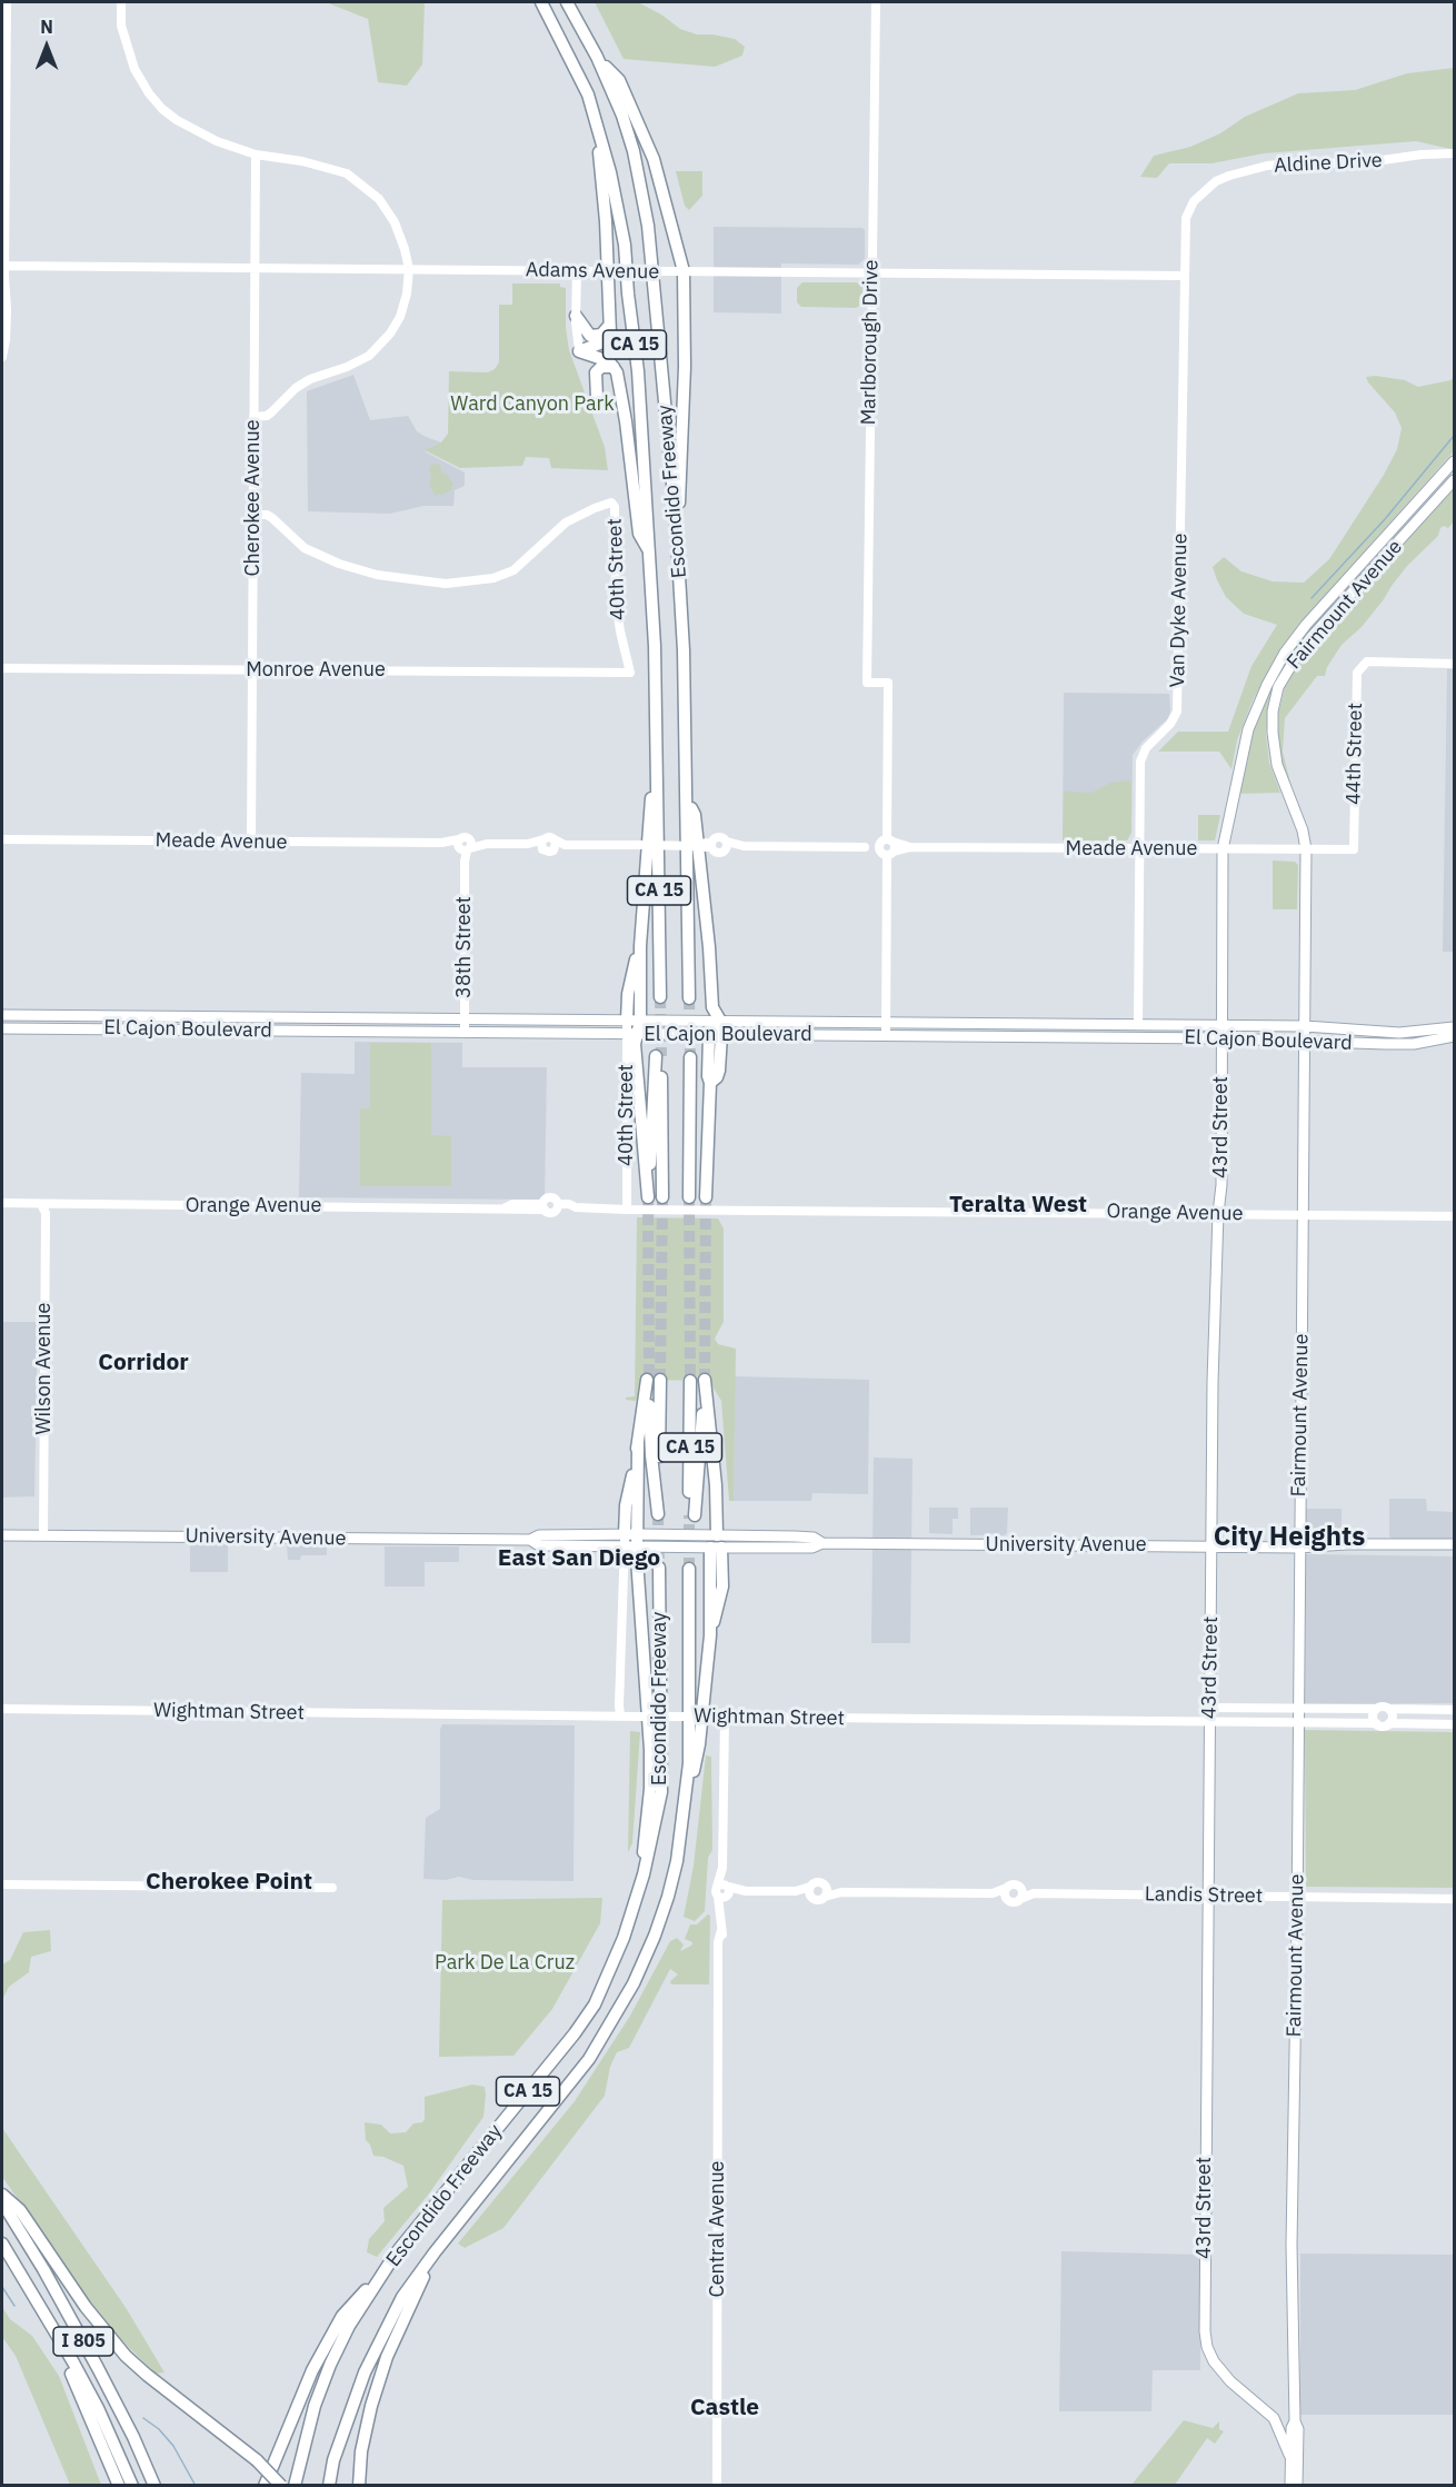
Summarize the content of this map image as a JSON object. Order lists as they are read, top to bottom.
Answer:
{
  "streets": {
    "highway": ["CA 15", "Escondido Freeway", "I 805"],
    "main road": [
      "Fairmount Avenue",
      "El Cajon Boulevard",
      "43rd Street",
      "University Avenue"
    ],
    "street": [
      "Aldine Drive",
      "Adams Avenue",
      "Marlborough Drive",
      "Cherokee Avenue",
      "40th Street",
      "Van Dyke Avenue",
      "Monroe Avenue",
      "44th Street",
      "Meade Avenue",
      "38th Street",
      "Orange Avenue",
      "Wilson Avenue",
      "Wightman Street",
      "Landis Street",
      "Central Avenue"
    ]
  },
  "crossings": [
    ["Aldine Drive", "Van Dyke Avenue"],
    ["Adams Avenue", "Marlborough Drive"],
    ["Adams Avenue", "Cherokee Avenue"],
    ["Adams Avenue", "Van Dyke Avenue"],
    ["Marlborough Drive", "Meade Avenue"],
    ["CA 15", "University Avenue"],
    ["Cherokee Avenue", "40th Street"],
    ["Cherokee Avenue", "Monroe Avenue"],
    ["Cherokee Avenue", "Meade Avenue"],
    ["40th Street", "Monroe Avenue"],
    ["40th Street", "El Cajon Boulevard"],
    ["40th Street", "Orange Avenue"],
    ["Fairmount Avenue", "Meade Avenue"],
    ["Fairmount Avenue", "El Cajon Boulevard"],
    ["Fairmount Avenue", "43rd Street"],
    ["Fairmount Avenue", "Orange Avenue"],
    ["Fairmount Avenue", "University Avenue"],
    ["Fairmount Avenue", "Wightman Street"],
    ["Fairmount Avenue", "Landis Street"],
    ["Van Dyke Avenue", "Meade Avenue"],
    ["Van Dyke Avenue", "El Cajon Boulevard"],
    ["44th Street", "Meade Avenue"],
    ["Meade Avenue", "38th Street"],
    ["Meade Avenue", "43rd Street"],
    ["38th Street", "El Cajon Boulevard"],
    ["El Cajon Boulevard", "43rd Street"],
    ["43rd Street", "Orange Avenue"],
    ["43rd Street", "University Avenue"],
    ["43rd Street", "Wightman Street"],
    ["43rd Street", "Landis Street"],
    ["Orange Avenue", "Wilson Avenue"],
    ["Wilson Avenue", "University Avenue"],
    ["Wightman Street", "Central Avenue"]
  ],
  "districts": [
    "Teralta West",
    "Corridor",
    "City Heights",
    "East San Diego",
    "Cherokee Point",
    "Castle"
  ],
  "parks": ["Ward Canyon Park", "Park De La Cruz"],
  "north": "top"
}
